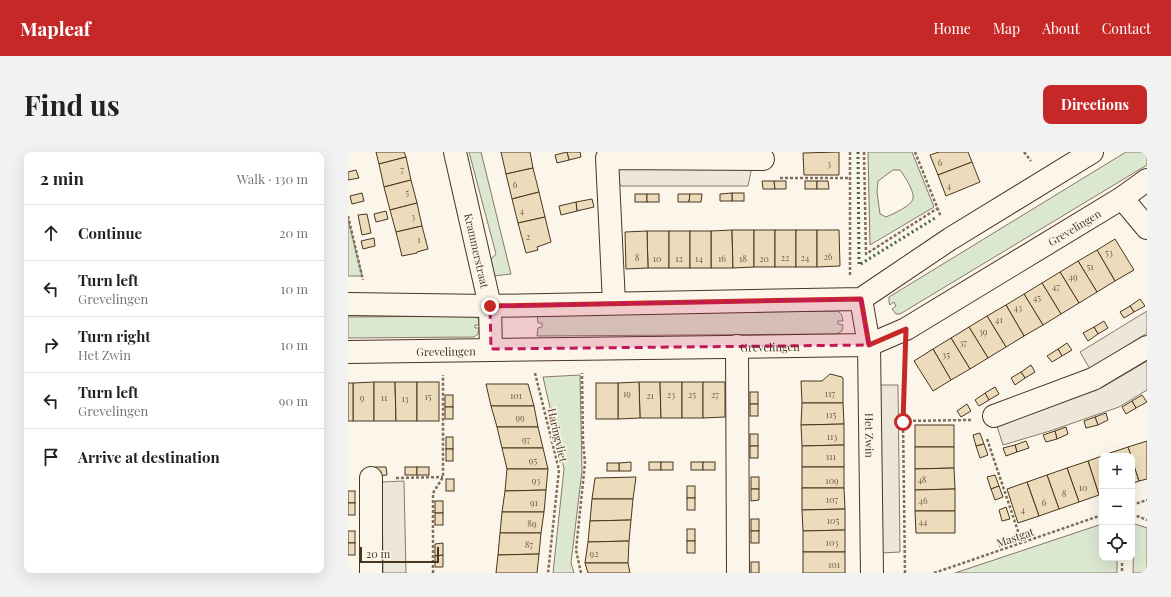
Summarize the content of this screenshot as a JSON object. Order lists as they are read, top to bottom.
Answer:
{
  "streets": {
    "street": ["Grevelingen", "Krammerstraat", "Het Zwin"],
    "path": ["Haringvliet", "Mastgat"]
  },
  "crossings": [
    ["Grevelingen", "Krammerstraat"],
    ["Grevelingen", "Haringvliet"],
    ["Grevelingen", "Het Zwin"]
  ],
  "house_numbers": [
    "6",
    "3",
    "7",
    "6",
    "4",
    "5",
    "4",
    "3",
    "2",
    "1",
    "53",
    "26",
    "8",
    "22",
    "24",
    "10",
    "12",
    "14",
    "16",
    "18",
    "20",
    "51",
    "49",
    "47",
    "45",
    "43",
    "41",
    "39",
    "37",
    "35",
    "19",
    "117",
    "23",
    "25",
    "27",
    "101",
    "21",
    "15",
    "9",
    "11",
    "13",
    "115",
    "99",
    "113",
    "97",
    "111",
    "95",
    "48",
    "93",
    "109",
    "10",
    "8",
    "107",
    "46",
    "91",
    "6",
    "4",
    "105",
    "44",
    "89",
    "103",
    "87",
    "92",
    "101"
  ],
  "scale_bar": "20 m",
  "page": {
    "header": "Mapleaf",
    "nav": [
      "Home",
      "Map",
      "About",
      "Contact"
    ],
    "buttons": "Directions",
    "title": "Find us",
    "heading": ["2 min", "Walk · 130 m"],
    "list": [
      ["Continue", "20 m"],
      ["Turn left", "Grevelingen", "10 m"],
      ["Turn right", "Het Zwin", "10 m"],
      ["Turn left", "Grevelingen", "90 m"],
      "Arrive at destination"
    ],
    "map_buttons": ["+", "−"],
    "scale": "20 m"
  }
}
